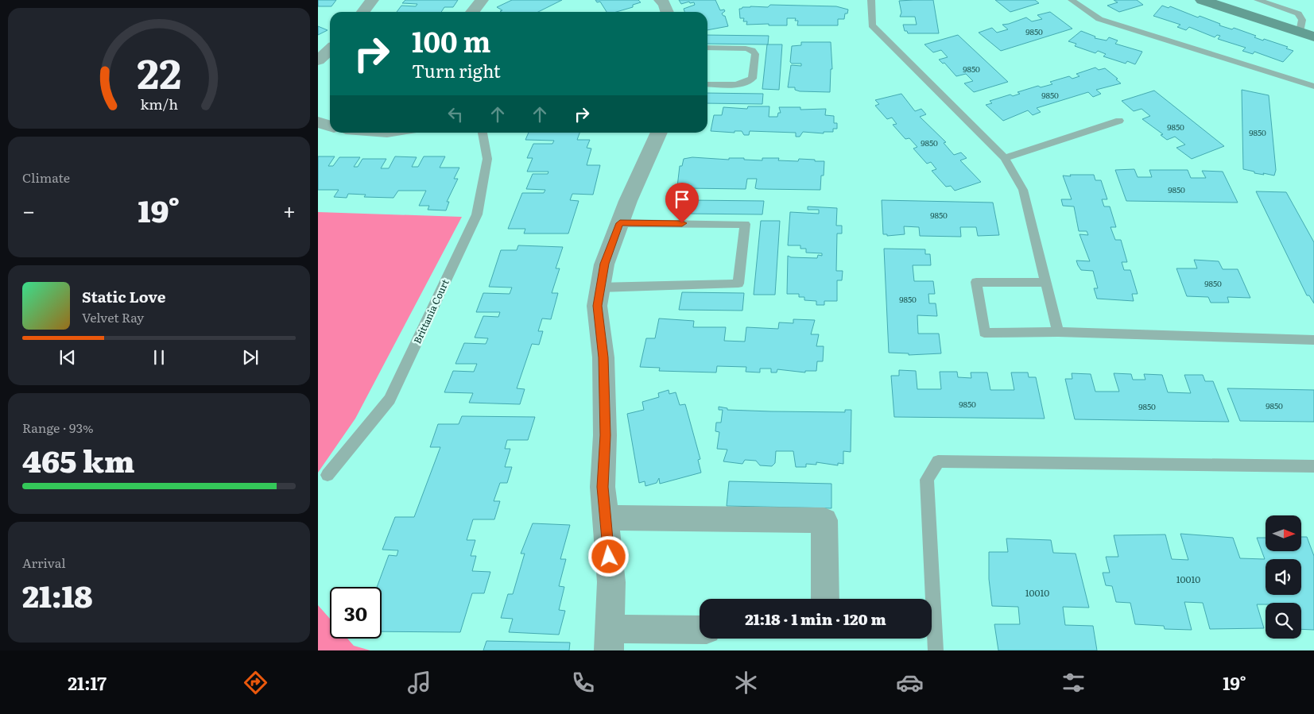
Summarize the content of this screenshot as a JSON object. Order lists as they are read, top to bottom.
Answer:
{
  "streets": {
    "lane": ["Brittania Court"]
  },
  "house_numbers": [
    "9850",
    "9850",
    "9850",
    "9850",
    "9850",
    "9850",
    "9850",
    "9850",
    "9850",
    "9850",
    "9850",
    "9850",
    "9850",
    "10010",
    "10010"
  ],
  "north": "right",
  "page": {
    "turn": ["100 m", "Turn right"],
    "tile": [
      "Climate",
      ["Range · 93%", "465 km"],
      ["Arrival", "21:18"]
    ],
    "heat": ["−", "19°", "+"],
    "song": ["Static Love", "Velvet Ray"],
    "limit": "30",
    "trip": "21:18 · 1 min · 120 m",
    "tabs": ["21:17", "19°"],
    "gauge": ["22", "km/h"]
  }
}
